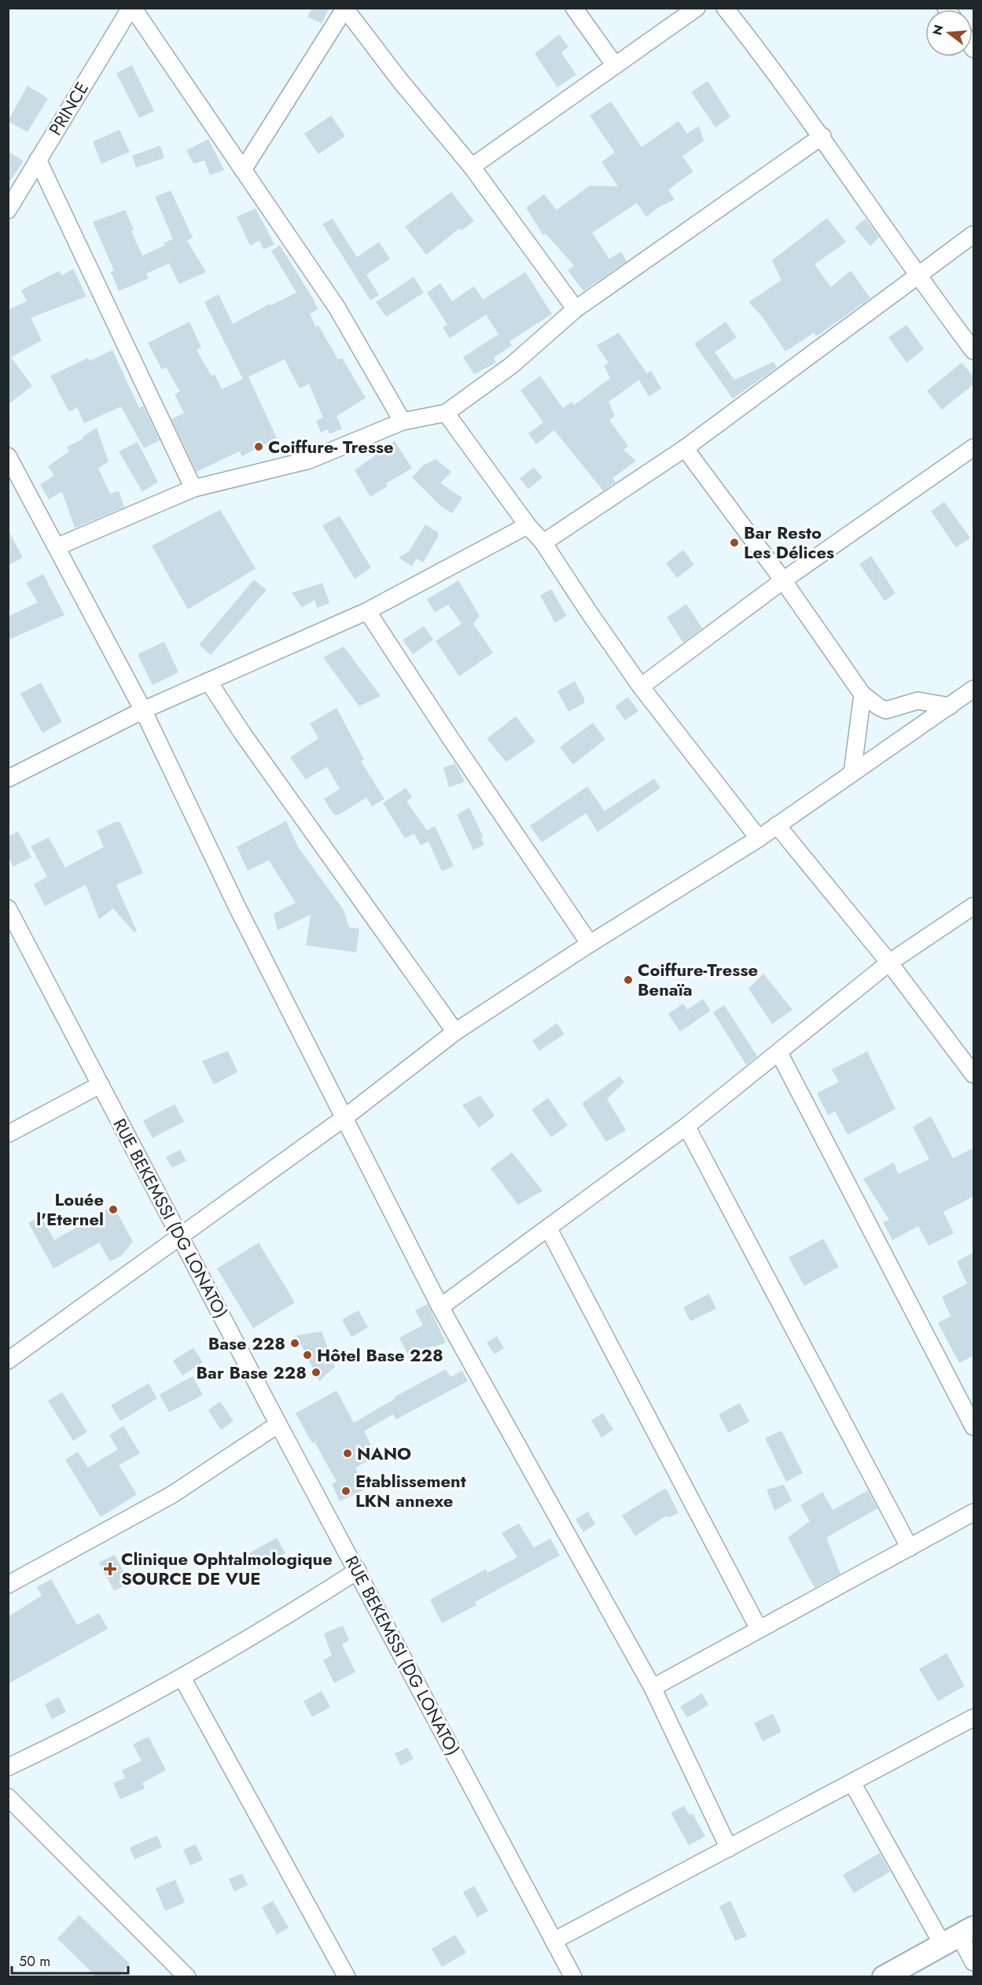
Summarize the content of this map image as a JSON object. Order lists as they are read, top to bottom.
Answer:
{
  "streets": {
    "street": ["PRINCE", "RUE BEKEMSSI (DG LONATO)"]
  },
  "places": {
    "other": [
      "Coiffure- Tresse",
      "Bar Resto Les Délices",
      "Coiffure-Tresse Benaïa",
      "Louée l'Eternel",
      "Base 228",
      "Hôtel Base 228",
      "Bar Base 228",
      "NANO",
      "Etablissement LKN annexe"
    ],
    "health": ["Clinique Ophtalmologique SOURCE DE VUE"]
  },
  "scale_bar": "50 m",
  "north": "left"
}
